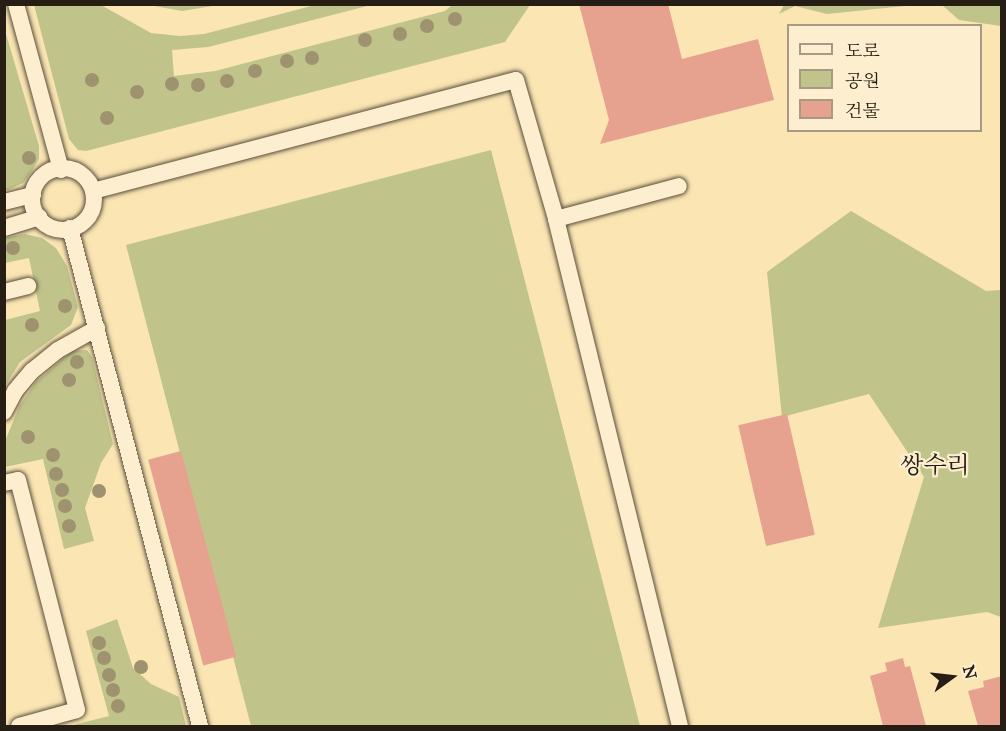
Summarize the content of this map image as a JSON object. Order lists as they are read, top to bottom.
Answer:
{
  "districts": ["쌍수리"],
  "legend": ["도로", "공원", "건물"],
  "north": "right"
}
